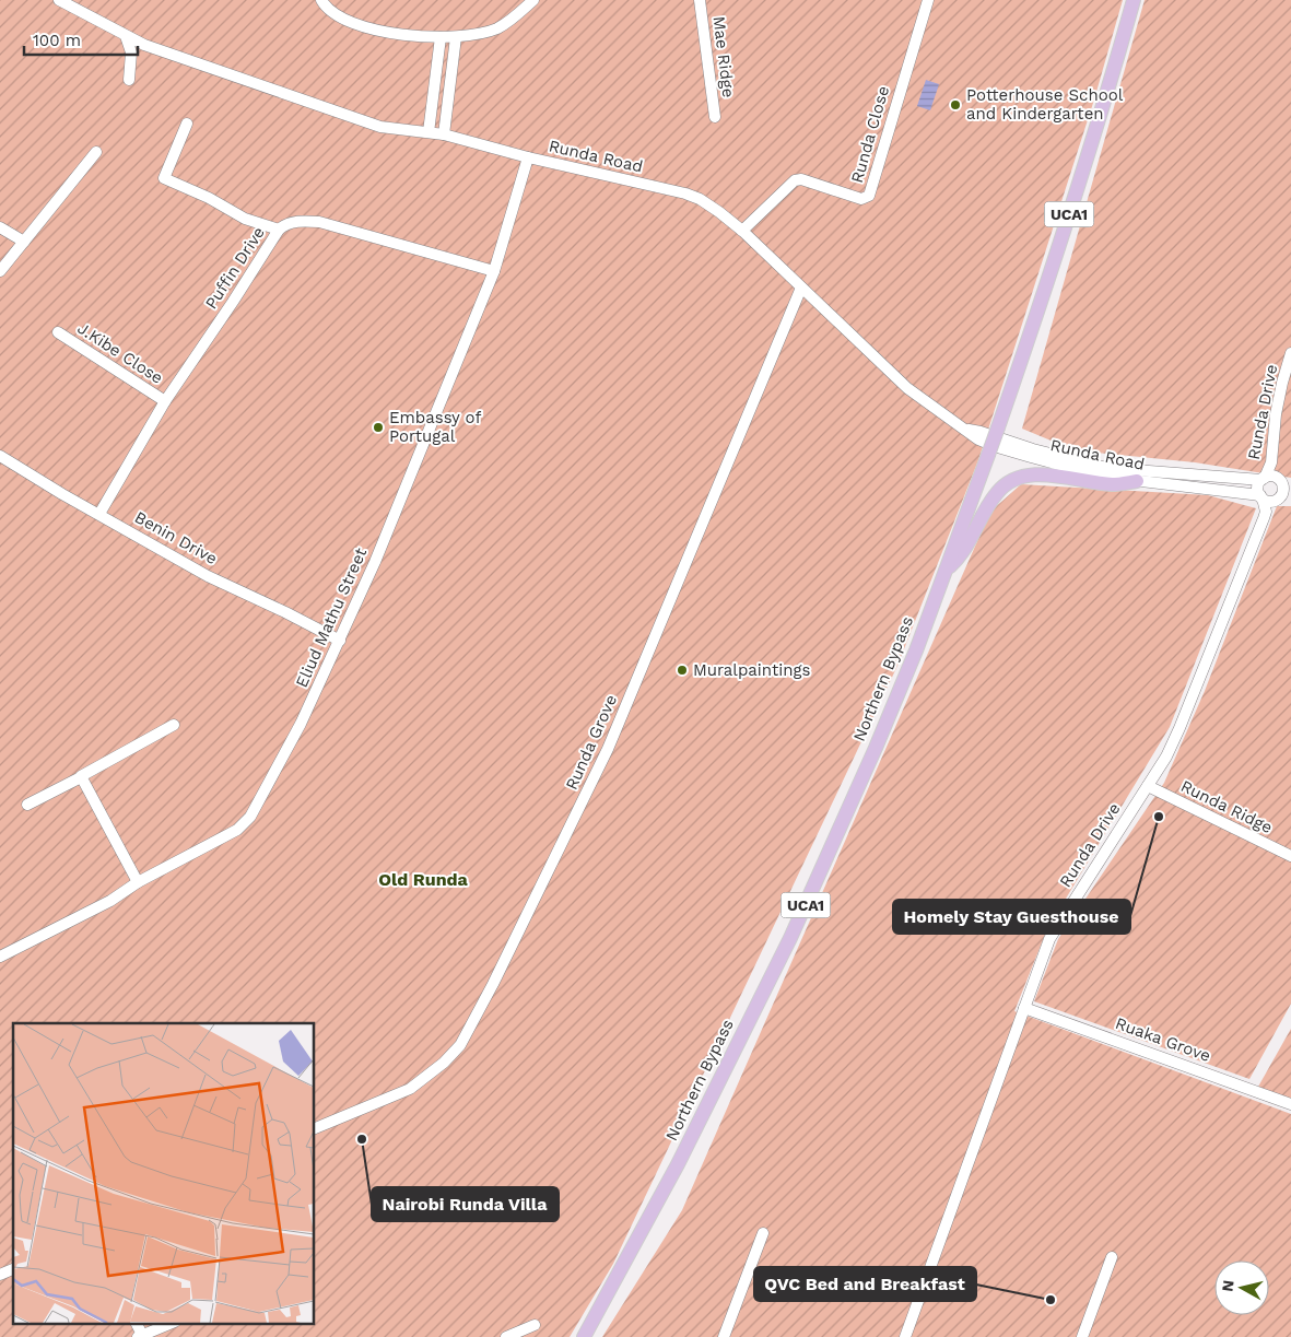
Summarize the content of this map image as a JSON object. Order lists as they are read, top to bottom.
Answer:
{
  "streets": {
    "main road": ["UCA1", "Northern Bypass"],
    "street": [
      "Mae Ridge",
      "Runda Close",
      "Runda Road",
      "Puffin Drive",
      "J.Kibe Close",
      "Runda Drive",
      "Benin Drive",
      "Eliud Mathu Street",
      "Runda Grove",
      "Runda Ridge",
      "Ruaka Grove"
    ]
  },
  "crossings": [
    ["Runda Close", "Runda Road"],
    ["Runda Road", "Runda Drive"],
    ["Runda Road", "Eliud Mathu Street"],
    ["Runda Road", "Runda Grove"],
    ["Puffin Drive", "J.Kibe Close"],
    ["Puffin Drive", "Benin Drive"],
    ["Puffin Drive", "Eliud Mathu Street"],
    ["Runda Drive", "Runda Ridge"],
    ["Runda Drive", "Ruaka Grove"],
    ["Benin Drive", "Eliud Mathu Street"]
  ],
  "districts": ["Old Runda"],
  "places": [
    "Potterhouse School and Kindergarten",
    "Embassy of Portugal",
    "Muralpaintings",
    "Homely Stay Guesthouse",
    "Nairobi Runda Villa",
    "QVC Bed and Breakfast"
  ],
  "scale_bar": "100 m",
  "north": "left"
}
